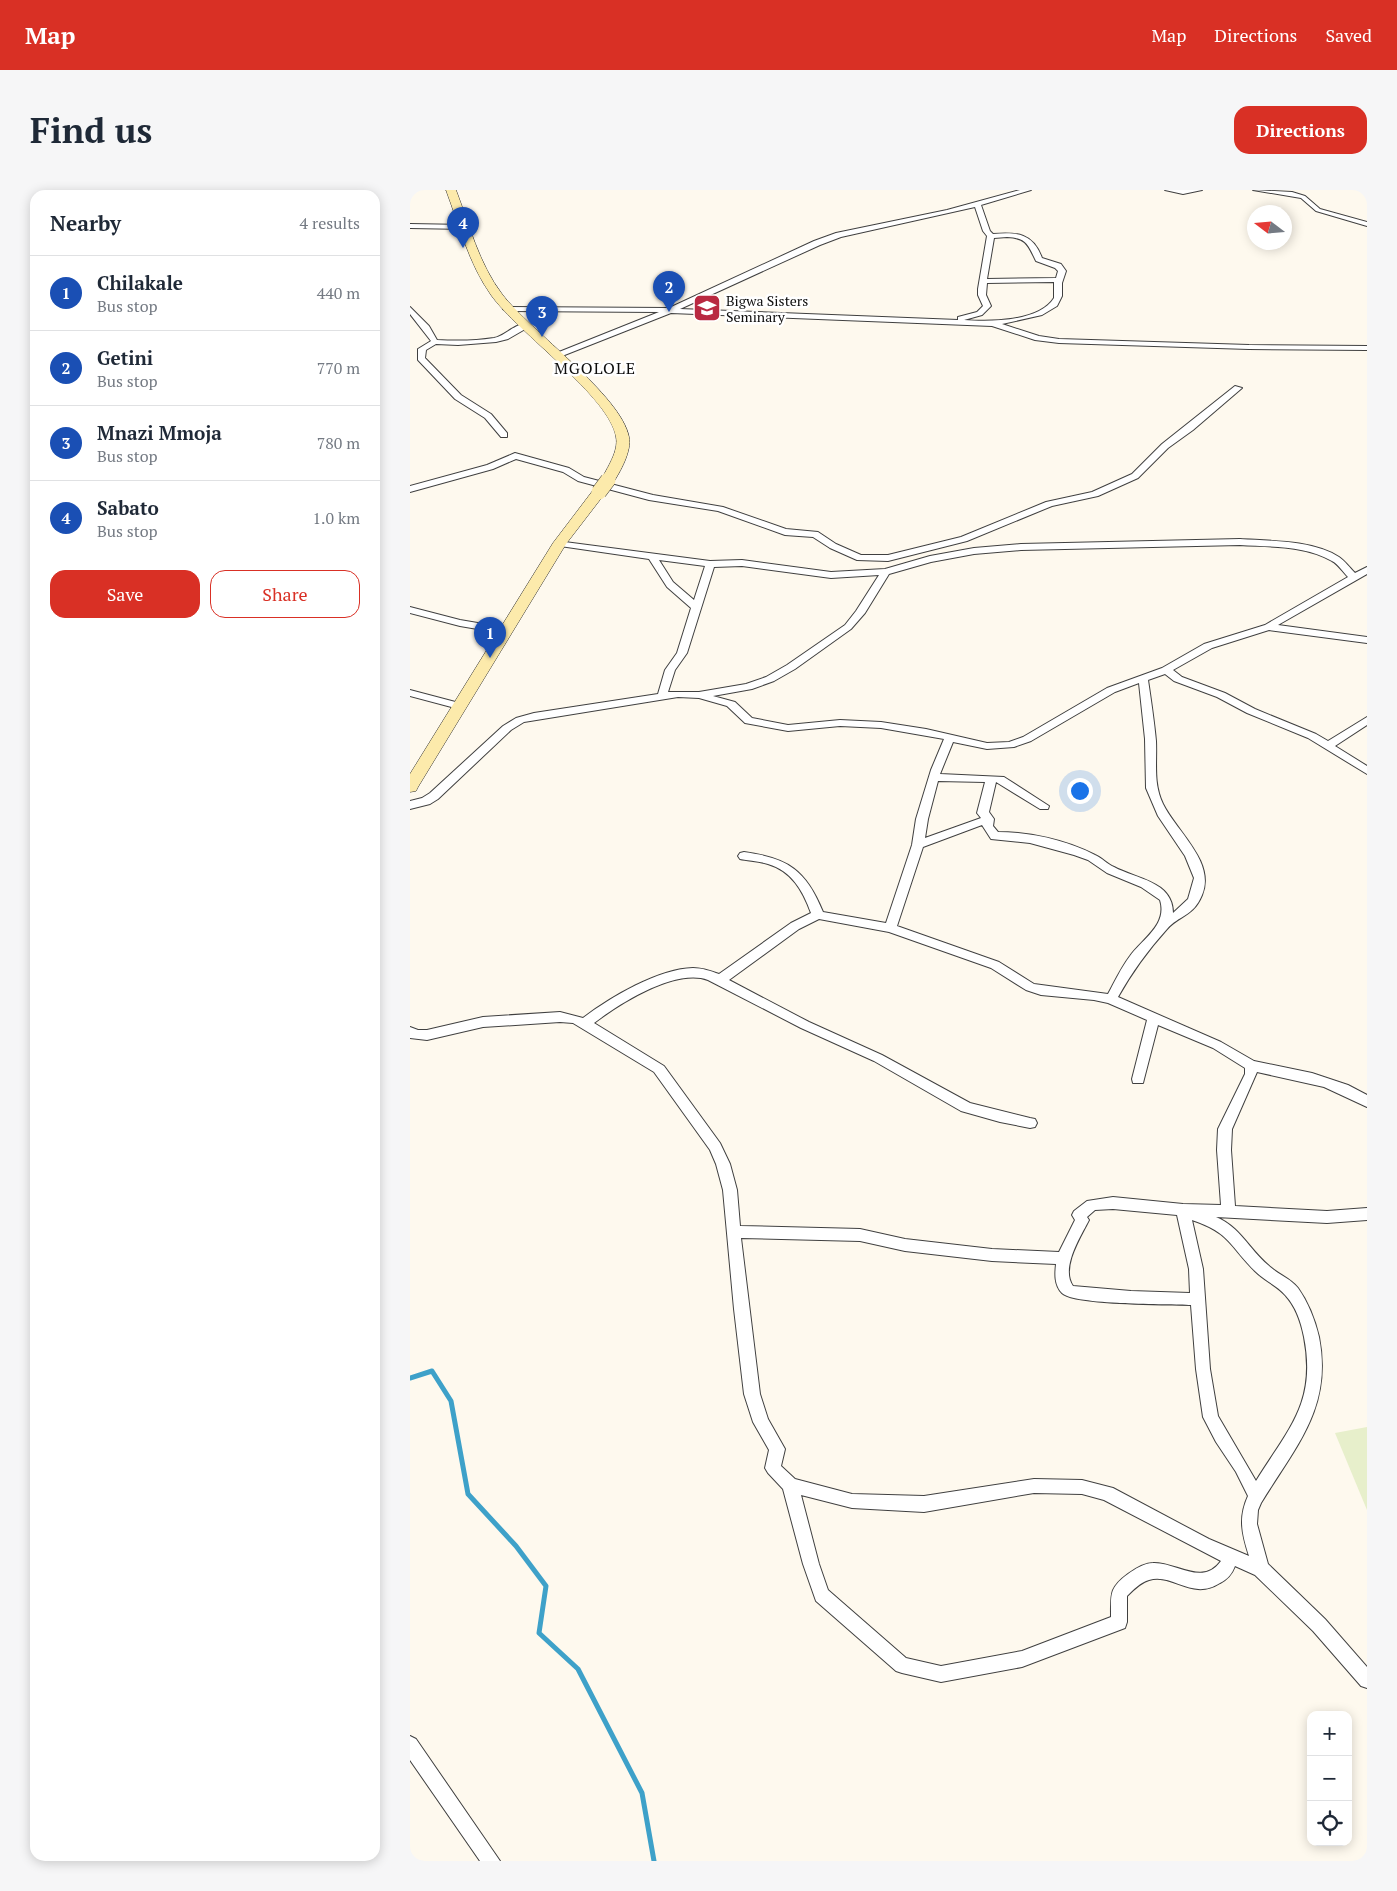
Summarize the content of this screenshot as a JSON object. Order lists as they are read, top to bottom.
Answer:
{
  "districts": ["MGOLOLE"],
  "places": {
    "school or university": ["Bigwa Sisters Seminary"]
  },
  "north": "left",
  "page": {
    "header": "Map",
    "nav": ["Map", "Directions", "Saved"],
    "buttons": [
      "Directions",
      ["Save", "Share"]
    ],
    "title": "Find us",
    "heading": ["Nearby", "4 results"],
    "pins": [
      "4",
      "2",
      "3",
      "1"
    ],
    "list": [
      {
        "mark": "1",
        "name": "Chilakale",
        "note": "Bus stop",
        "value": "440 m"
      },
      {
        "mark": "2",
        "name": "Getini",
        "note": "Bus stop",
        "value": "770 m"
      },
      {
        "mark": "3",
        "name": "Mnazi Mmoja",
        "note": "Bus stop",
        "value": "780 m"
      },
      {
        "mark": "4",
        "name": "Sabato",
        "note": "Bus stop",
        "value": "1.0 km"
      }
    ],
    "map_buttons": ["+", "−"]
  }
}
